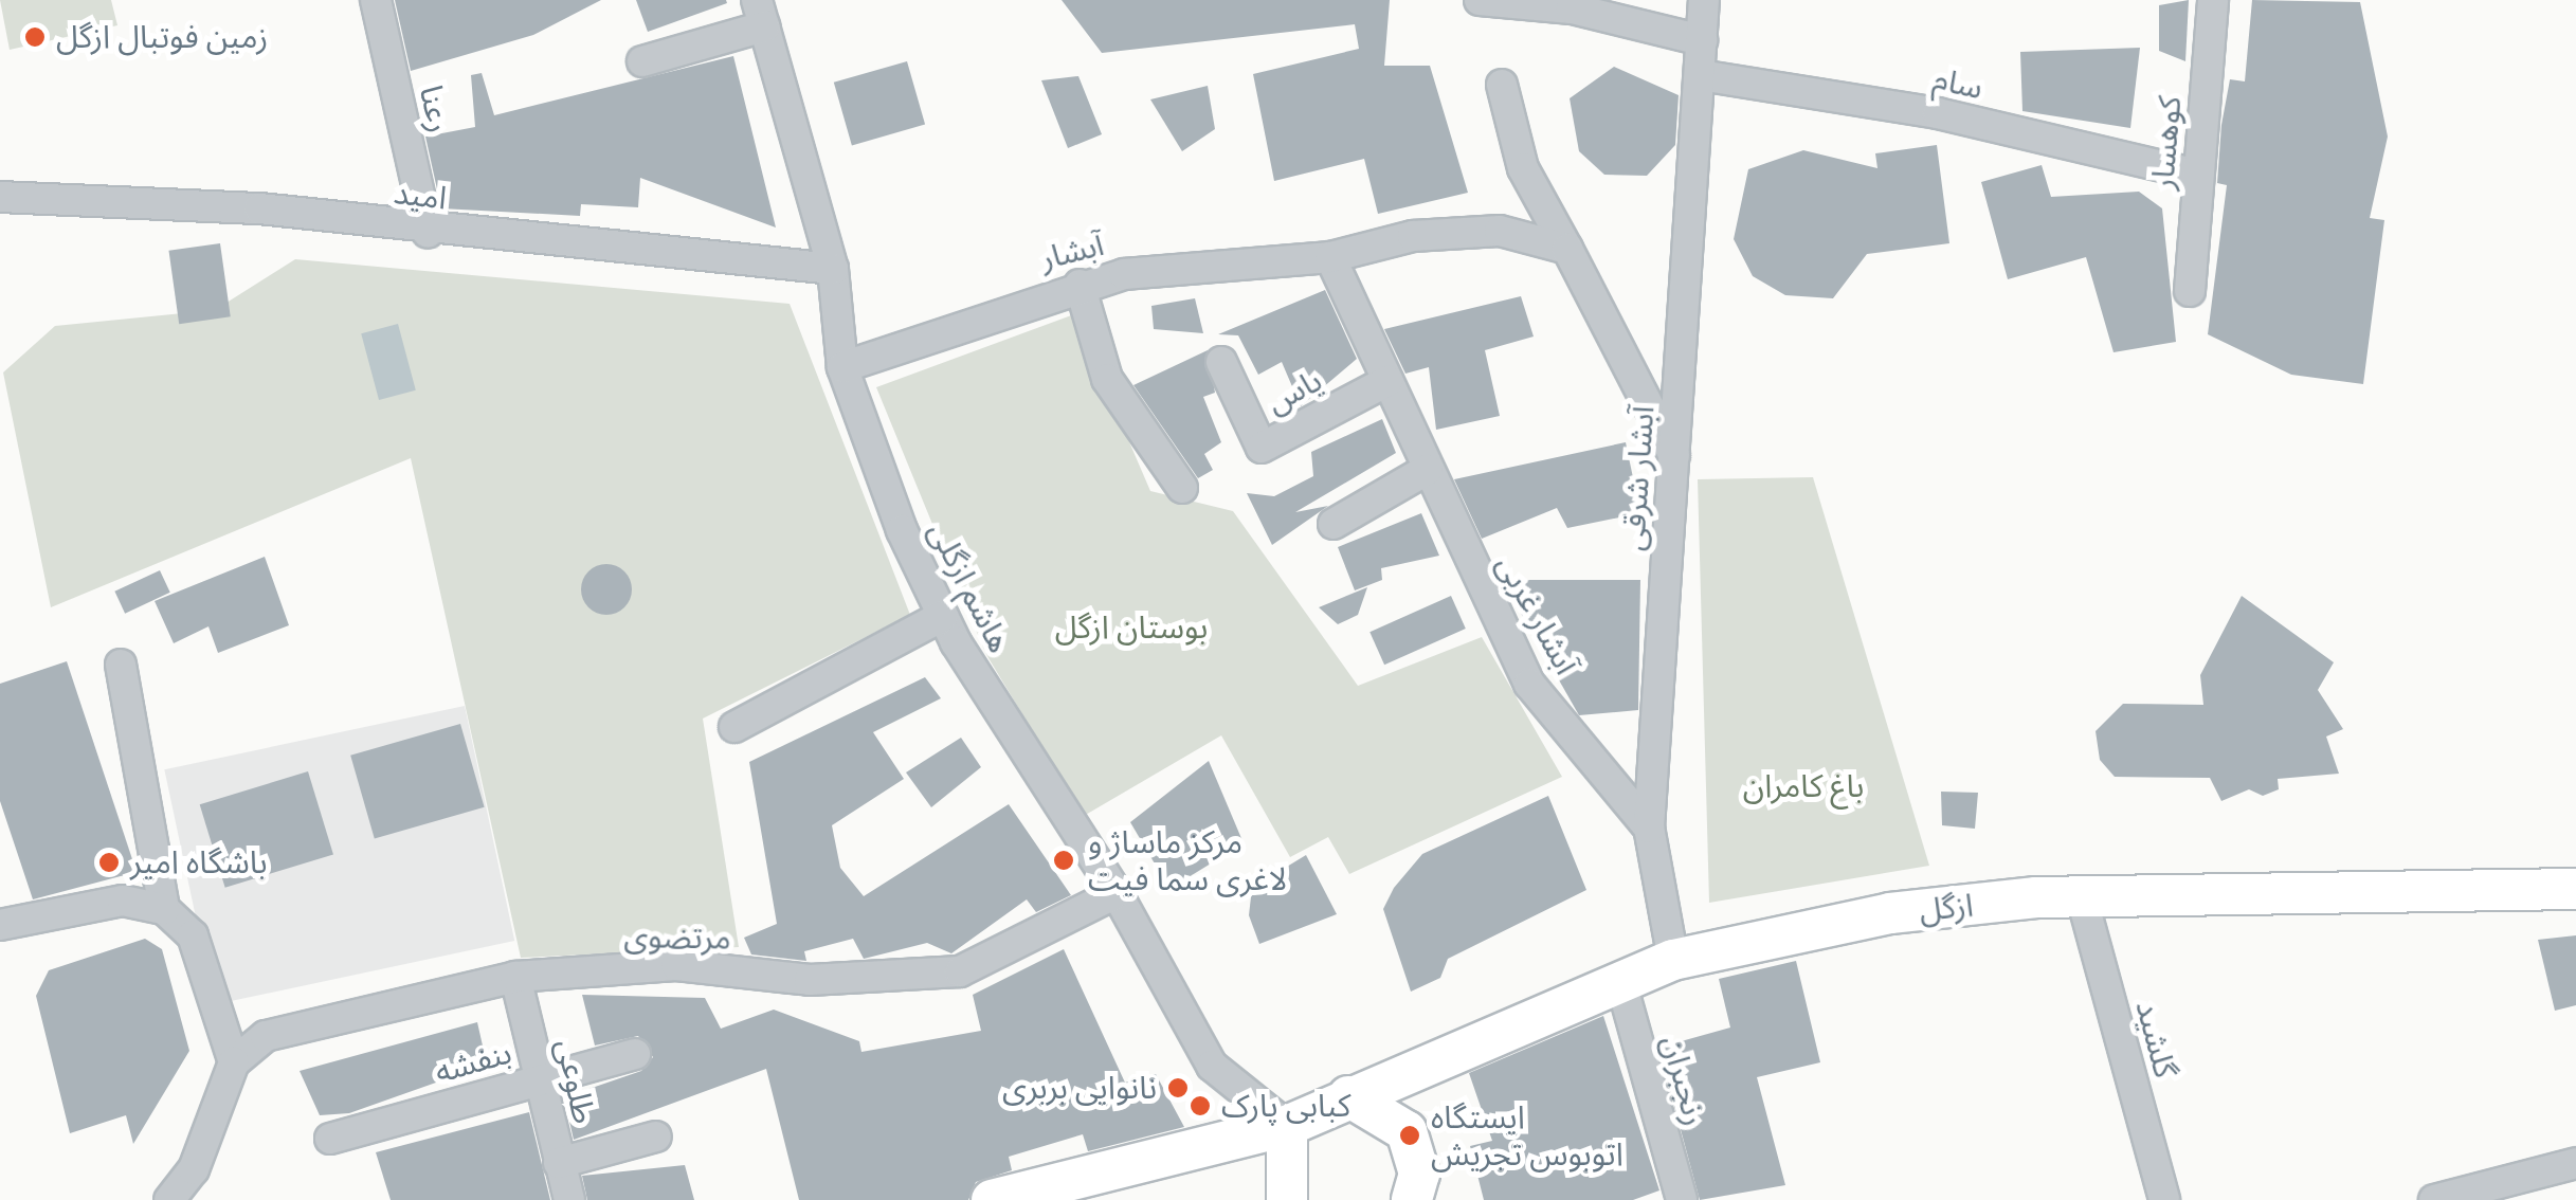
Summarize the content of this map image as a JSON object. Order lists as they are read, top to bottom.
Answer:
{
  "streets": {
    "main road": ["ازگل"],
    "street": [
      "سام",
      "رعنا",
      "کوهسار",
      "امید",
      "آبشار",
      "یاس",
      "آبشار شرقی",
      "هاشم ازگلی",
      "آبشار غربی",
      "مرتضوی",
      "گلشید",
      "بنفشه",
      "رنجبران",
      "طلوعی"
    ]
  },
  "crossings": [
    ["سام", "کوهسار"],
    ["سام", "آبشار شرقی"],
    ["رعنا", "امید"],
    ["امید", "هاشم ازگلی"],
    ["آبشار", "هاشم ازگلی"],
    ["یاس", "آبشار غربی"],
    ["آبشار شرقی", "آبشار غربی"],
    ["آبشار شرقی", "ازگل"],
    ["هاشم ازگلی", "ازگل"],
    ["هاشم ازگلی", "مرتضوی"],
    ["ازگل", "گلشید"],
    ["ازگل", "رنجبران"],
    ["مرتضوی", "طلوعی"],
    ["بنفشه", "طلوعی"]
  ],
  "parks": ["بوستان ازگل", "باغ کامران"],
  "places": [
    "زمین فوتبال ازگل",
    "مرکز ماساژ و لاغری سما فیت",
    "باشگاه امیر",
    "نانوایی بربری",
    "کبابی پارک",
    "ایستگاه اتوبوس تجریش"
  ]
}
